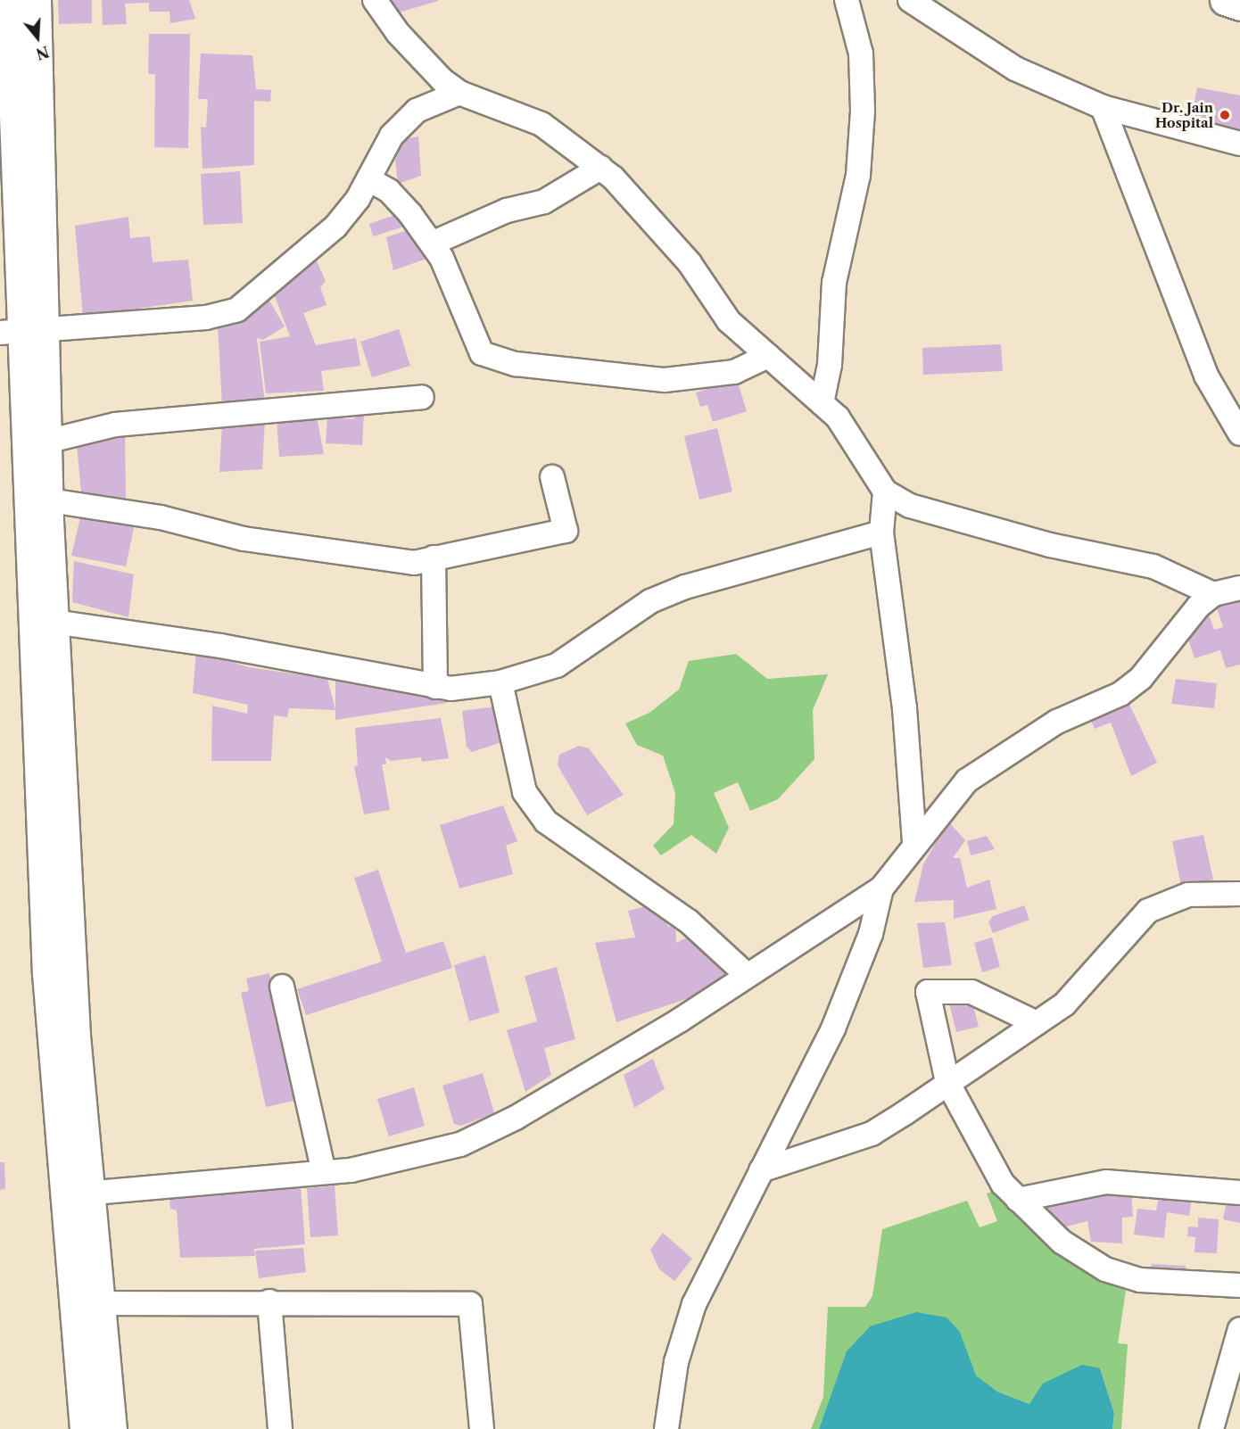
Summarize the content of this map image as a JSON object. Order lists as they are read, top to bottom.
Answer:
{
  "places": ["Dr. Jain Hospital"],
  "north": "bottom"
}
